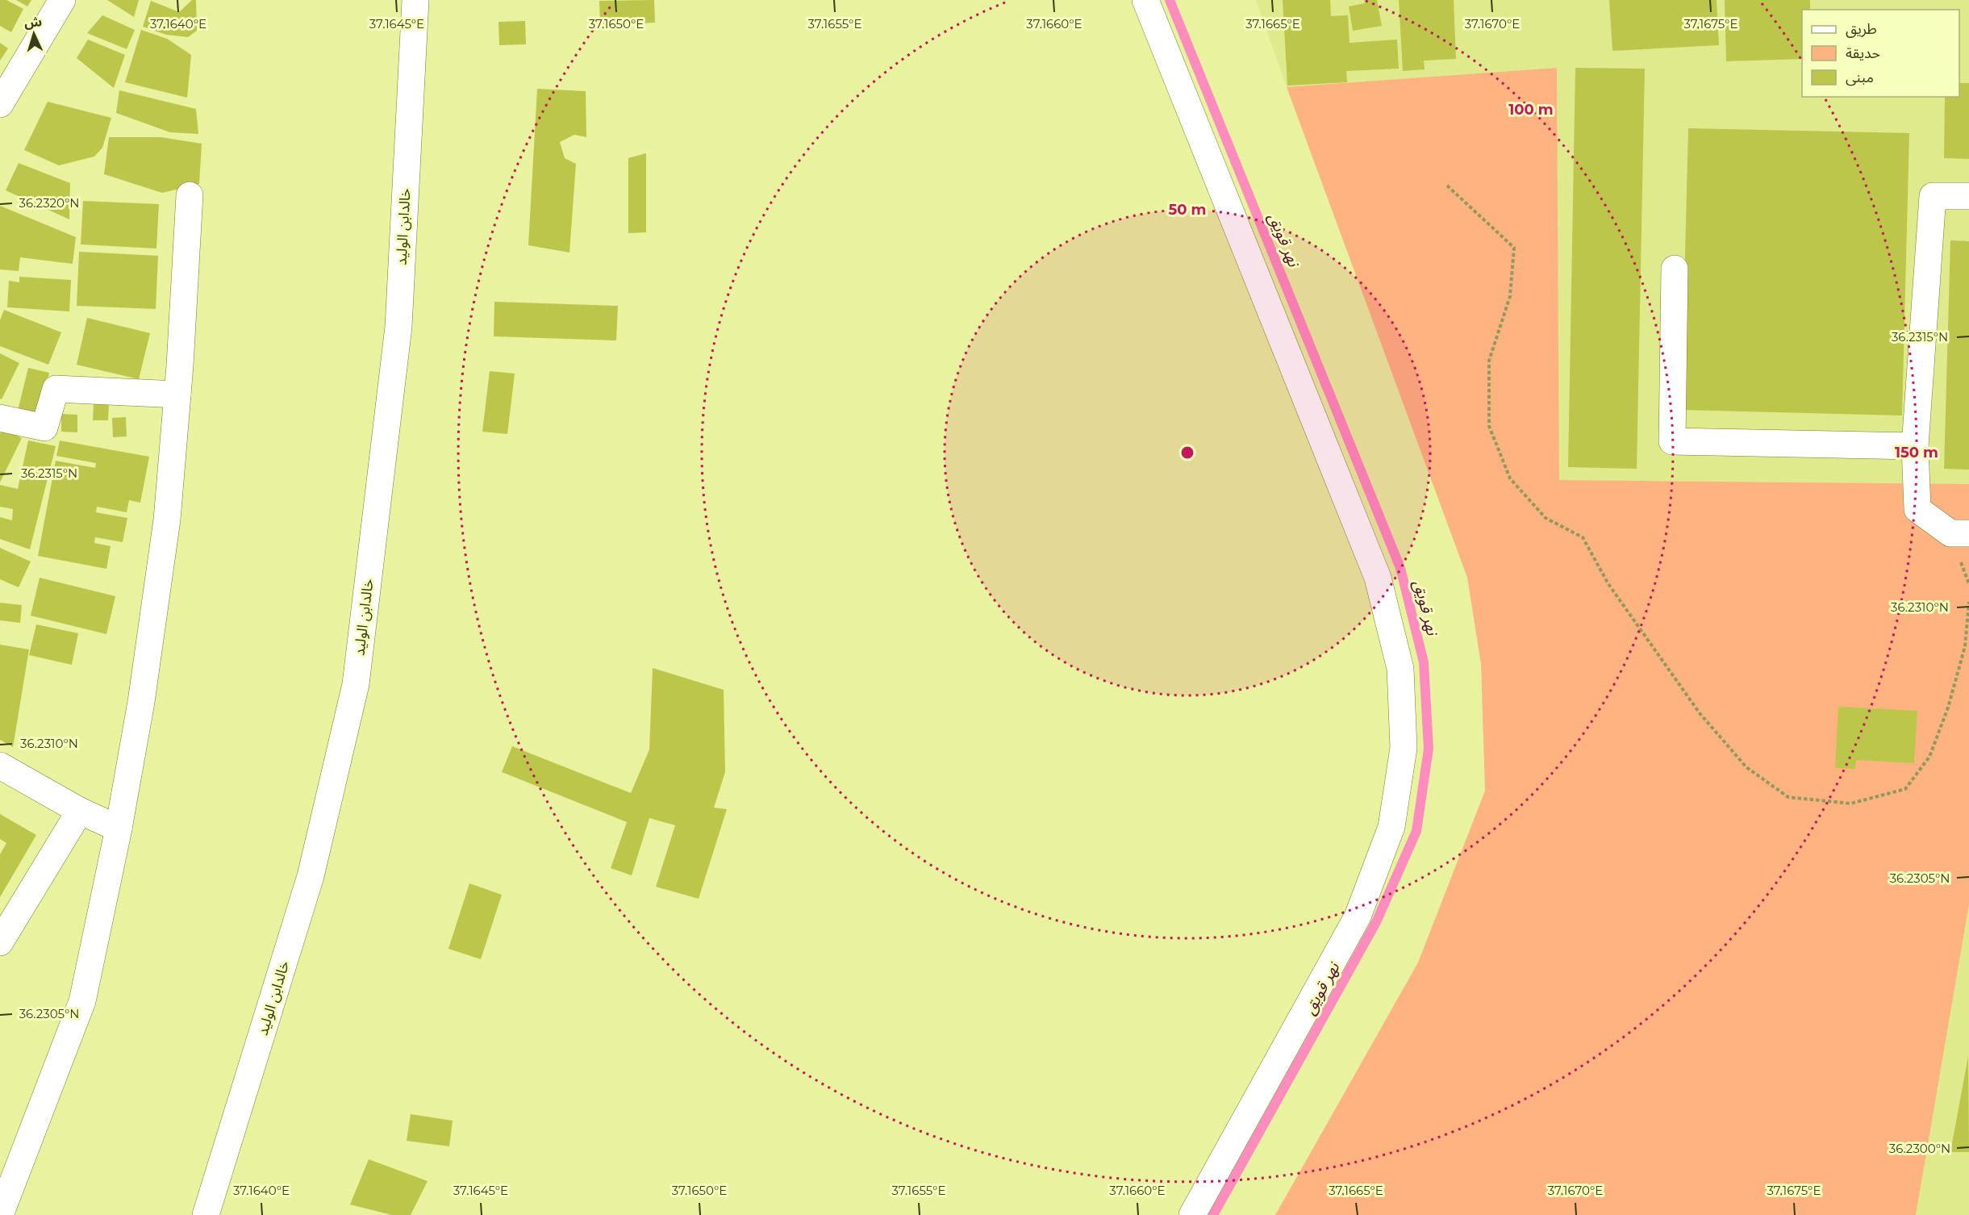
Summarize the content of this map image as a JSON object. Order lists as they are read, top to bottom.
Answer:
{
  "streets": {
    "street": ["خالدابن الوليد"]
  },
  "water": ["نهر قويق"],
  "legend": ["طريق", "حديقة", "مبنى"],
  "north": "top",
  "coordinates": [
    "37.1640°E",
    "37.1645°E",
    "37.1650°E",
    "37.1655°E",
    "37.1660°E",
    "37.1665°E",
    "37.1670°E",
    "37.1675°E",
    "36.2320°N",
    "36.2315°N",
    "36.2310°N",
    "36.2305°N",
    "36.2300°N"
  ],
  "rings": ["100 m", "50 m", "150 m"]
}
